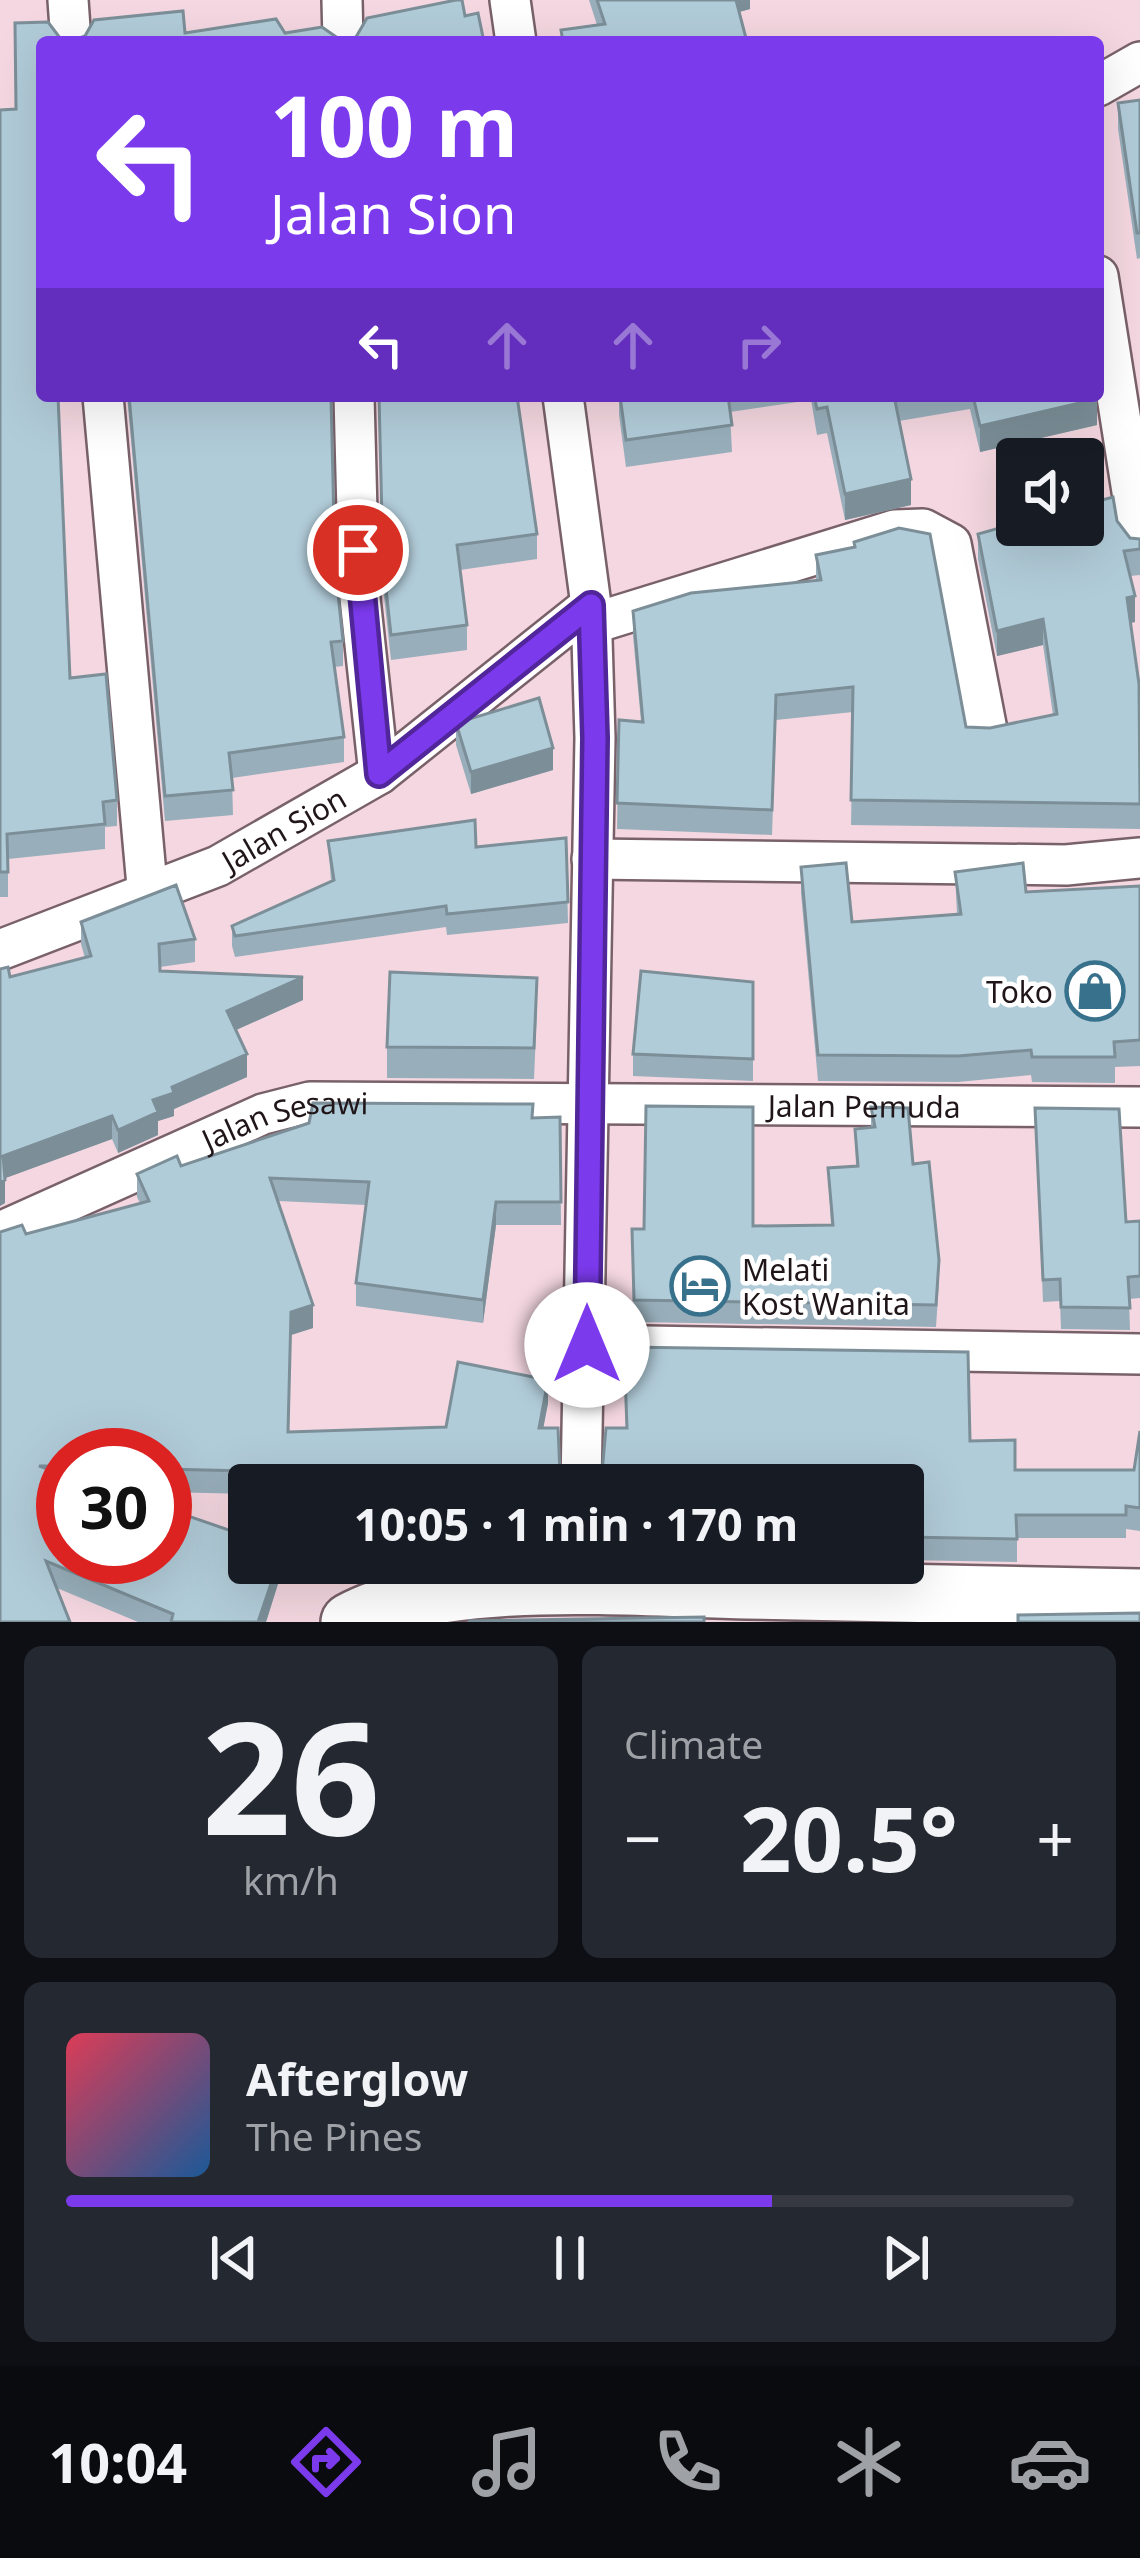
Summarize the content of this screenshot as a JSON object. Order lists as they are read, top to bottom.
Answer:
{
  "streets": {
    "street": ["Jalan Sion", "Jalan Pemuda", "Jalan Sesawi"]
  },
  "crossings": [
    ["Jalan Pemuda", "Jalan Sesawi"]
  ],
  "places": {
    "shop": ["Toko"],
    "hotel": ["Melati Kost Wanita"]
  },
  "page": {
    "turn": ["100 m", "Jalan Sion"],
    "limit": "30",
    "trip": "10:05 · 1 min · 170 m",
    "tile": [
      ["26", "km/h"],
      "Climate"
    ],
    "heat": ["−", "20.5°", "+"],
    "song": ["Afterglow", "The Pines"],
    "tabs": "10:04"
  }
}
